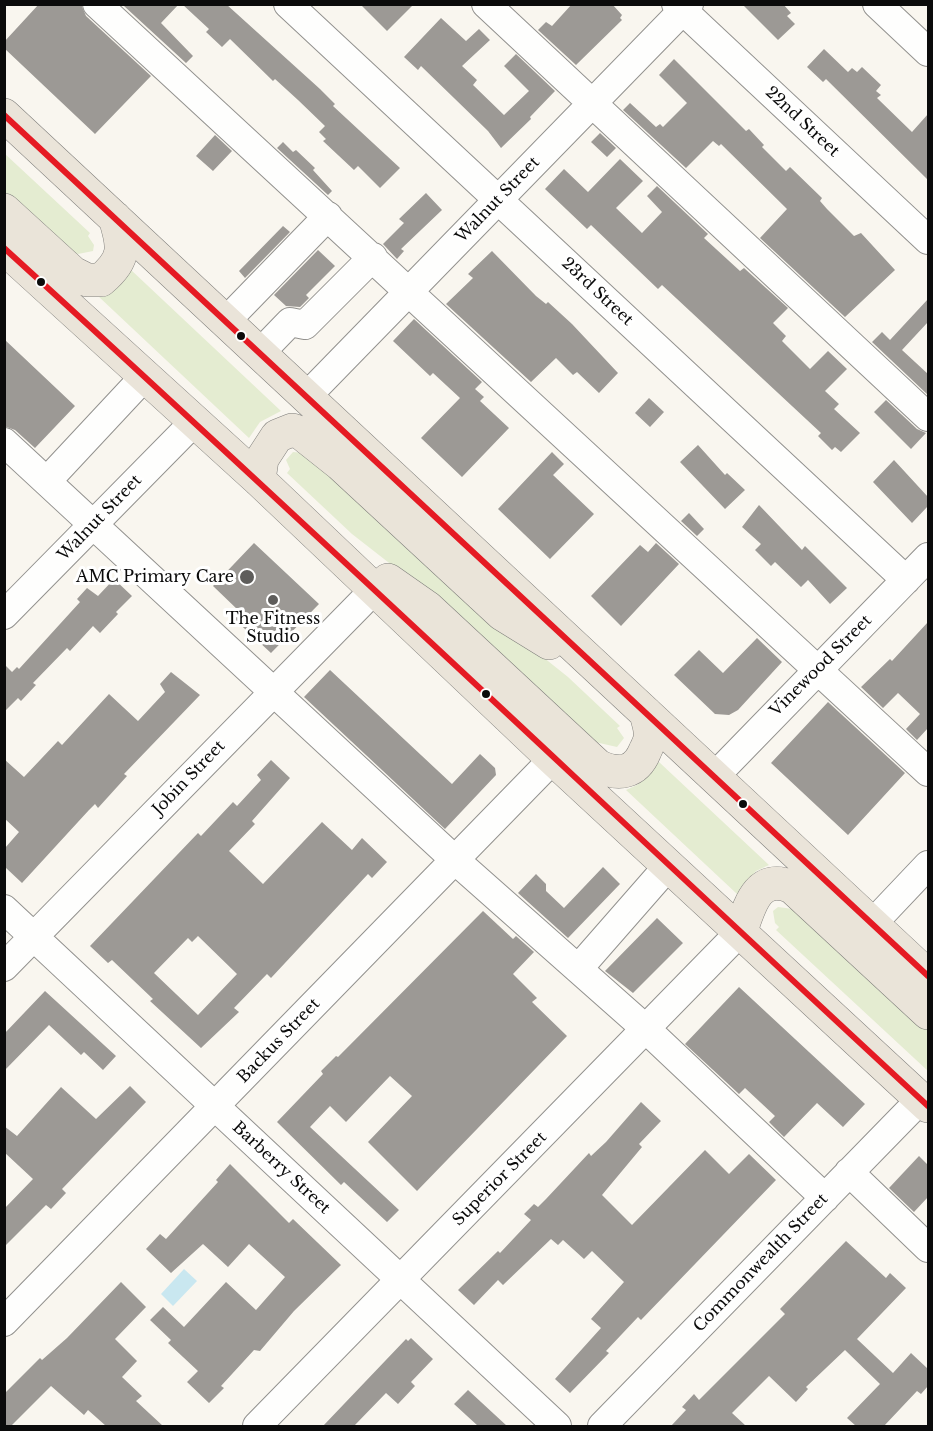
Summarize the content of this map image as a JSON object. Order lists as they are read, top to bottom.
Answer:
{
  "streets": {
    "street": [
      "22nd Street",
      "Walnut Street",
      "23rd Street",
      "Vinewood Street",
      "Jobin Street",
      "Backus Street",
      "Barberry Street",
      "Superior Street",
      "Commonwealth Street"
    ]
  },
  "crossings": [
    ["22nd Street", "Walnut Street"],
    ["Walnut Street", "23rd Street"],
    ["23rd Street", "Vinewood Street"],
    ["Jobin Street", "Barberry Street"],
    ["Backus Street", "Barberry Street"],
    ["Barberry Street", "Superior Street"]
  ],
  "places": ["AMC Primary Care", "The Fitness Studio"]
}
